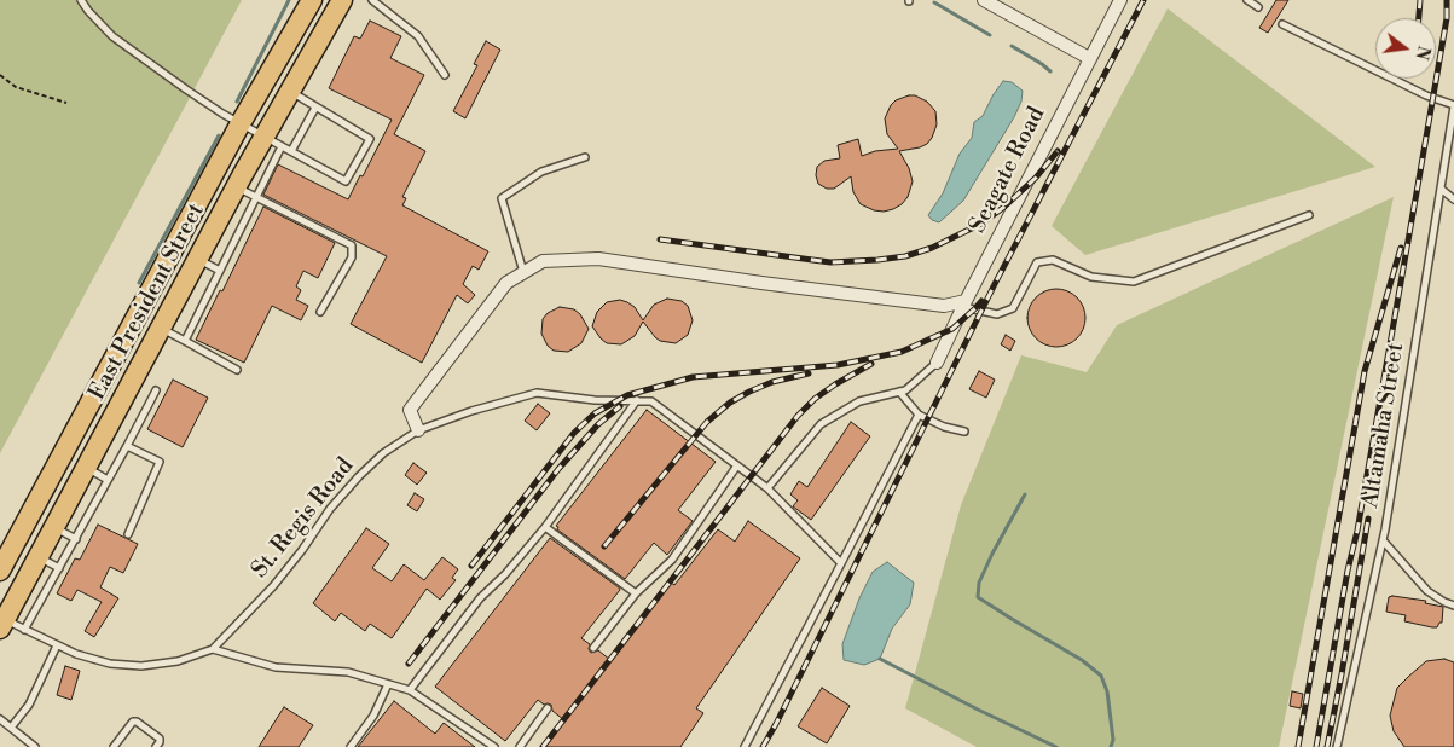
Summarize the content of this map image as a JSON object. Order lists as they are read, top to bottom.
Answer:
{
  "streets": {
    "main road": ["East President Street"],
    "street": ["Seagate Road"],
    "lane": ["Altamaha Street", "St. Regis Road"]
  },
  "crossings": [
    ["East President Street", "St. Regis Road"]
  ],
  "north": "right"
}
